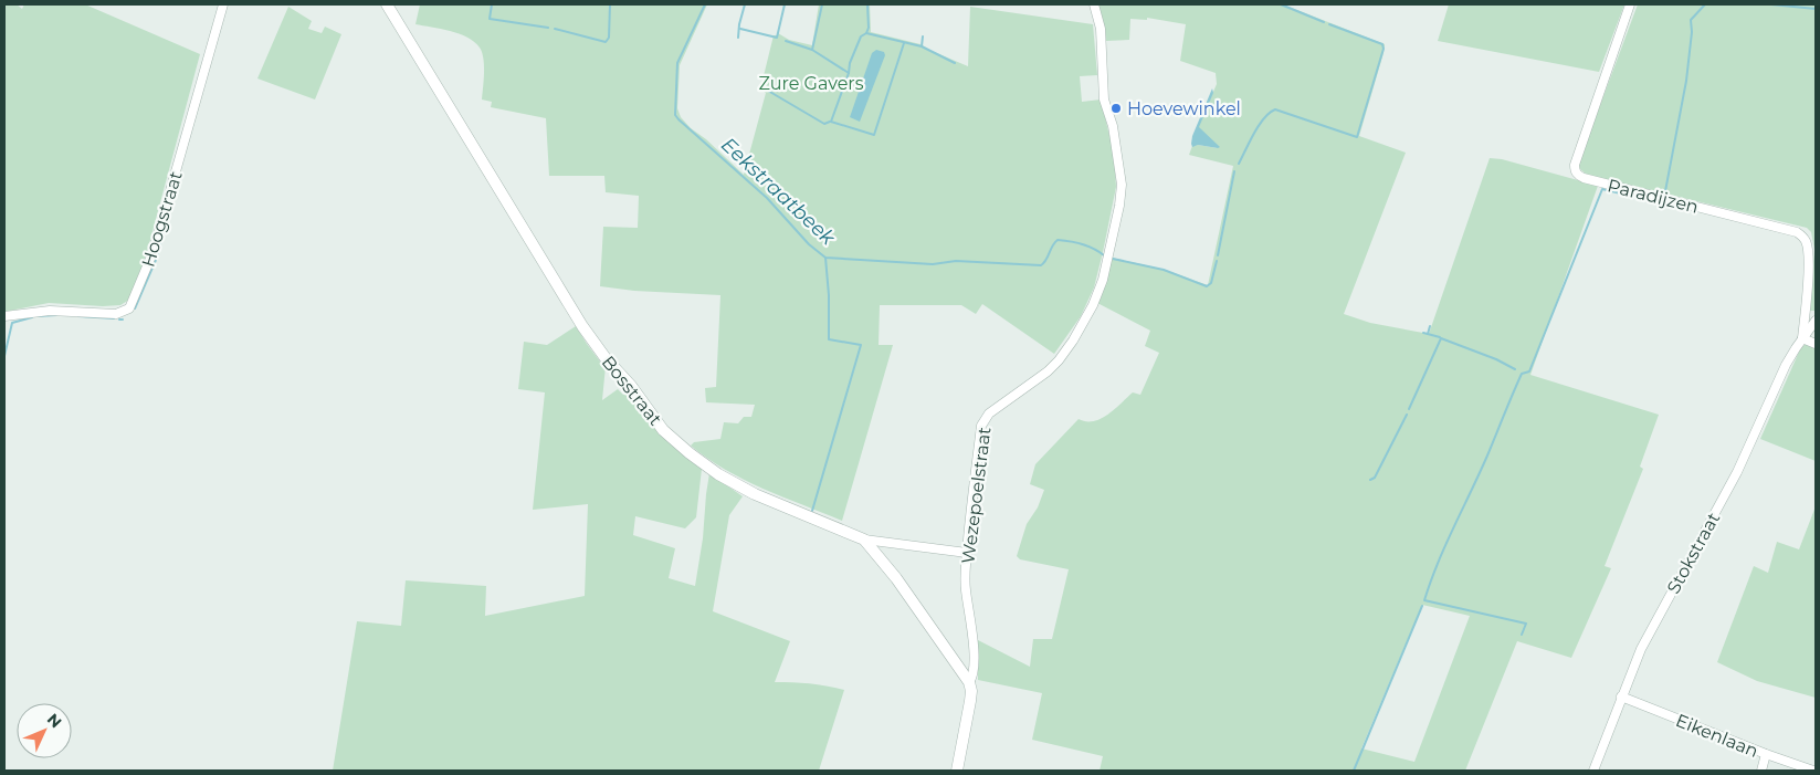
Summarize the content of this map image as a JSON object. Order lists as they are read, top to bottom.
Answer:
{
  "streets": {
    "street": [
      "Paradijzen",
      "Hoogstraat",
      "Bosstraat",
      "Wezepoelstraat",
      "Stokstraat",
      "Eikenlaan"
    ]
  },
  "crossings": [
    ["Paradijzen", "Stokstraat"],
    ["Bosstraat", "Wezepoelstraat"],
    ["Stokstraat", "Eikenlaan"]
  ],
  "water": ["Eekstraatbeek"],
  "parks": ["Zure Gavers"],
  "places": ["Hoevewinkel"],
  "north": "top right"
}
